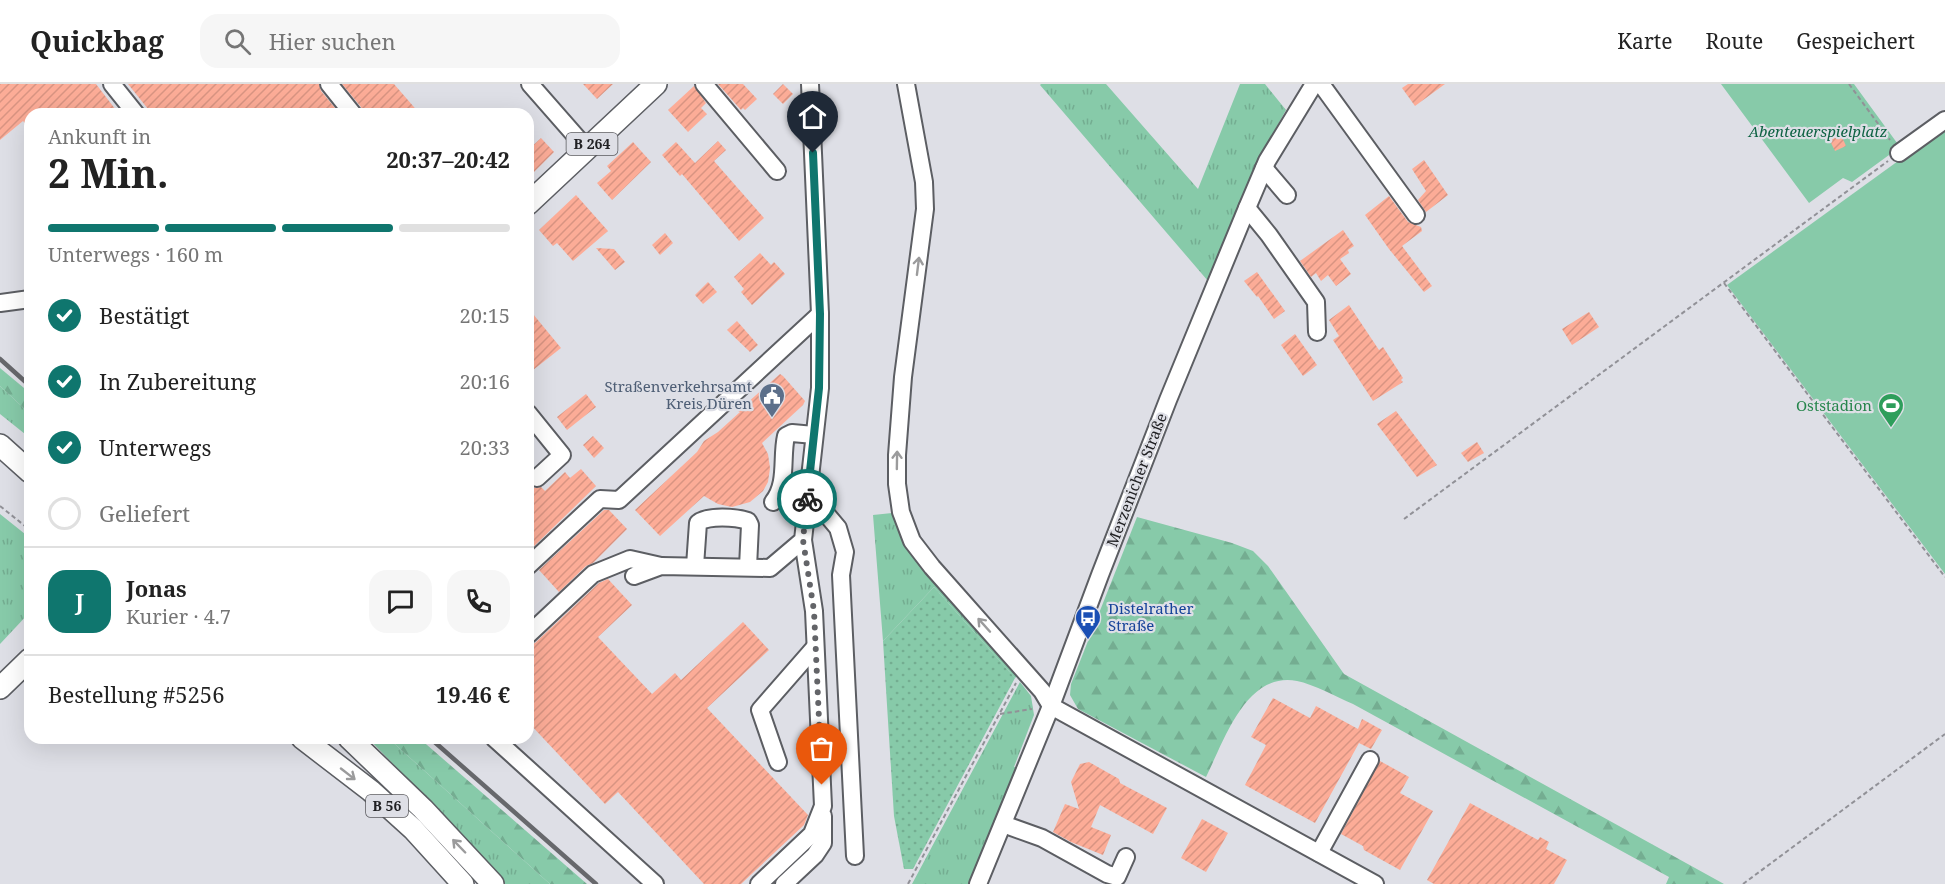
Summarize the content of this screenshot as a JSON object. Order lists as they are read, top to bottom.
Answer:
{
  "streets": {
    "main road": ["B 264", "B 56"],
    "street": ["Merzenicher Straße"]
  },
  "parks": ["Abenteuerspielplatz"],
  "places": {
    "public building": ["Straßenverkehrsamt Kreis Düren"],
    "sports": ["Oststadion"],
    "bus stop": ["Distelrather Straße"]
  },
  "page": {
    "header": "Quickbag",
    "search": "Hier suchen",
    "nav": ["Karte", "Route", "Gespeichert"],
    "heading": ["2 Min.", "Ankunft in", "20:37–20:42"],
    "panel": [
      "Jonas",
      "Kurier · 4.7",
      "Bestellung #5256",
      "19.46 €"
    ],
    "bar": "Unterwegs · 160 m",
    "list": [
      ["Bestätigt", "20:15"],
      ["In Zubereitung", "20:16"],
      ["Unterwegs", "20:33"],
      "Geliefert"
    ],
    "round": "J"
  }
}
